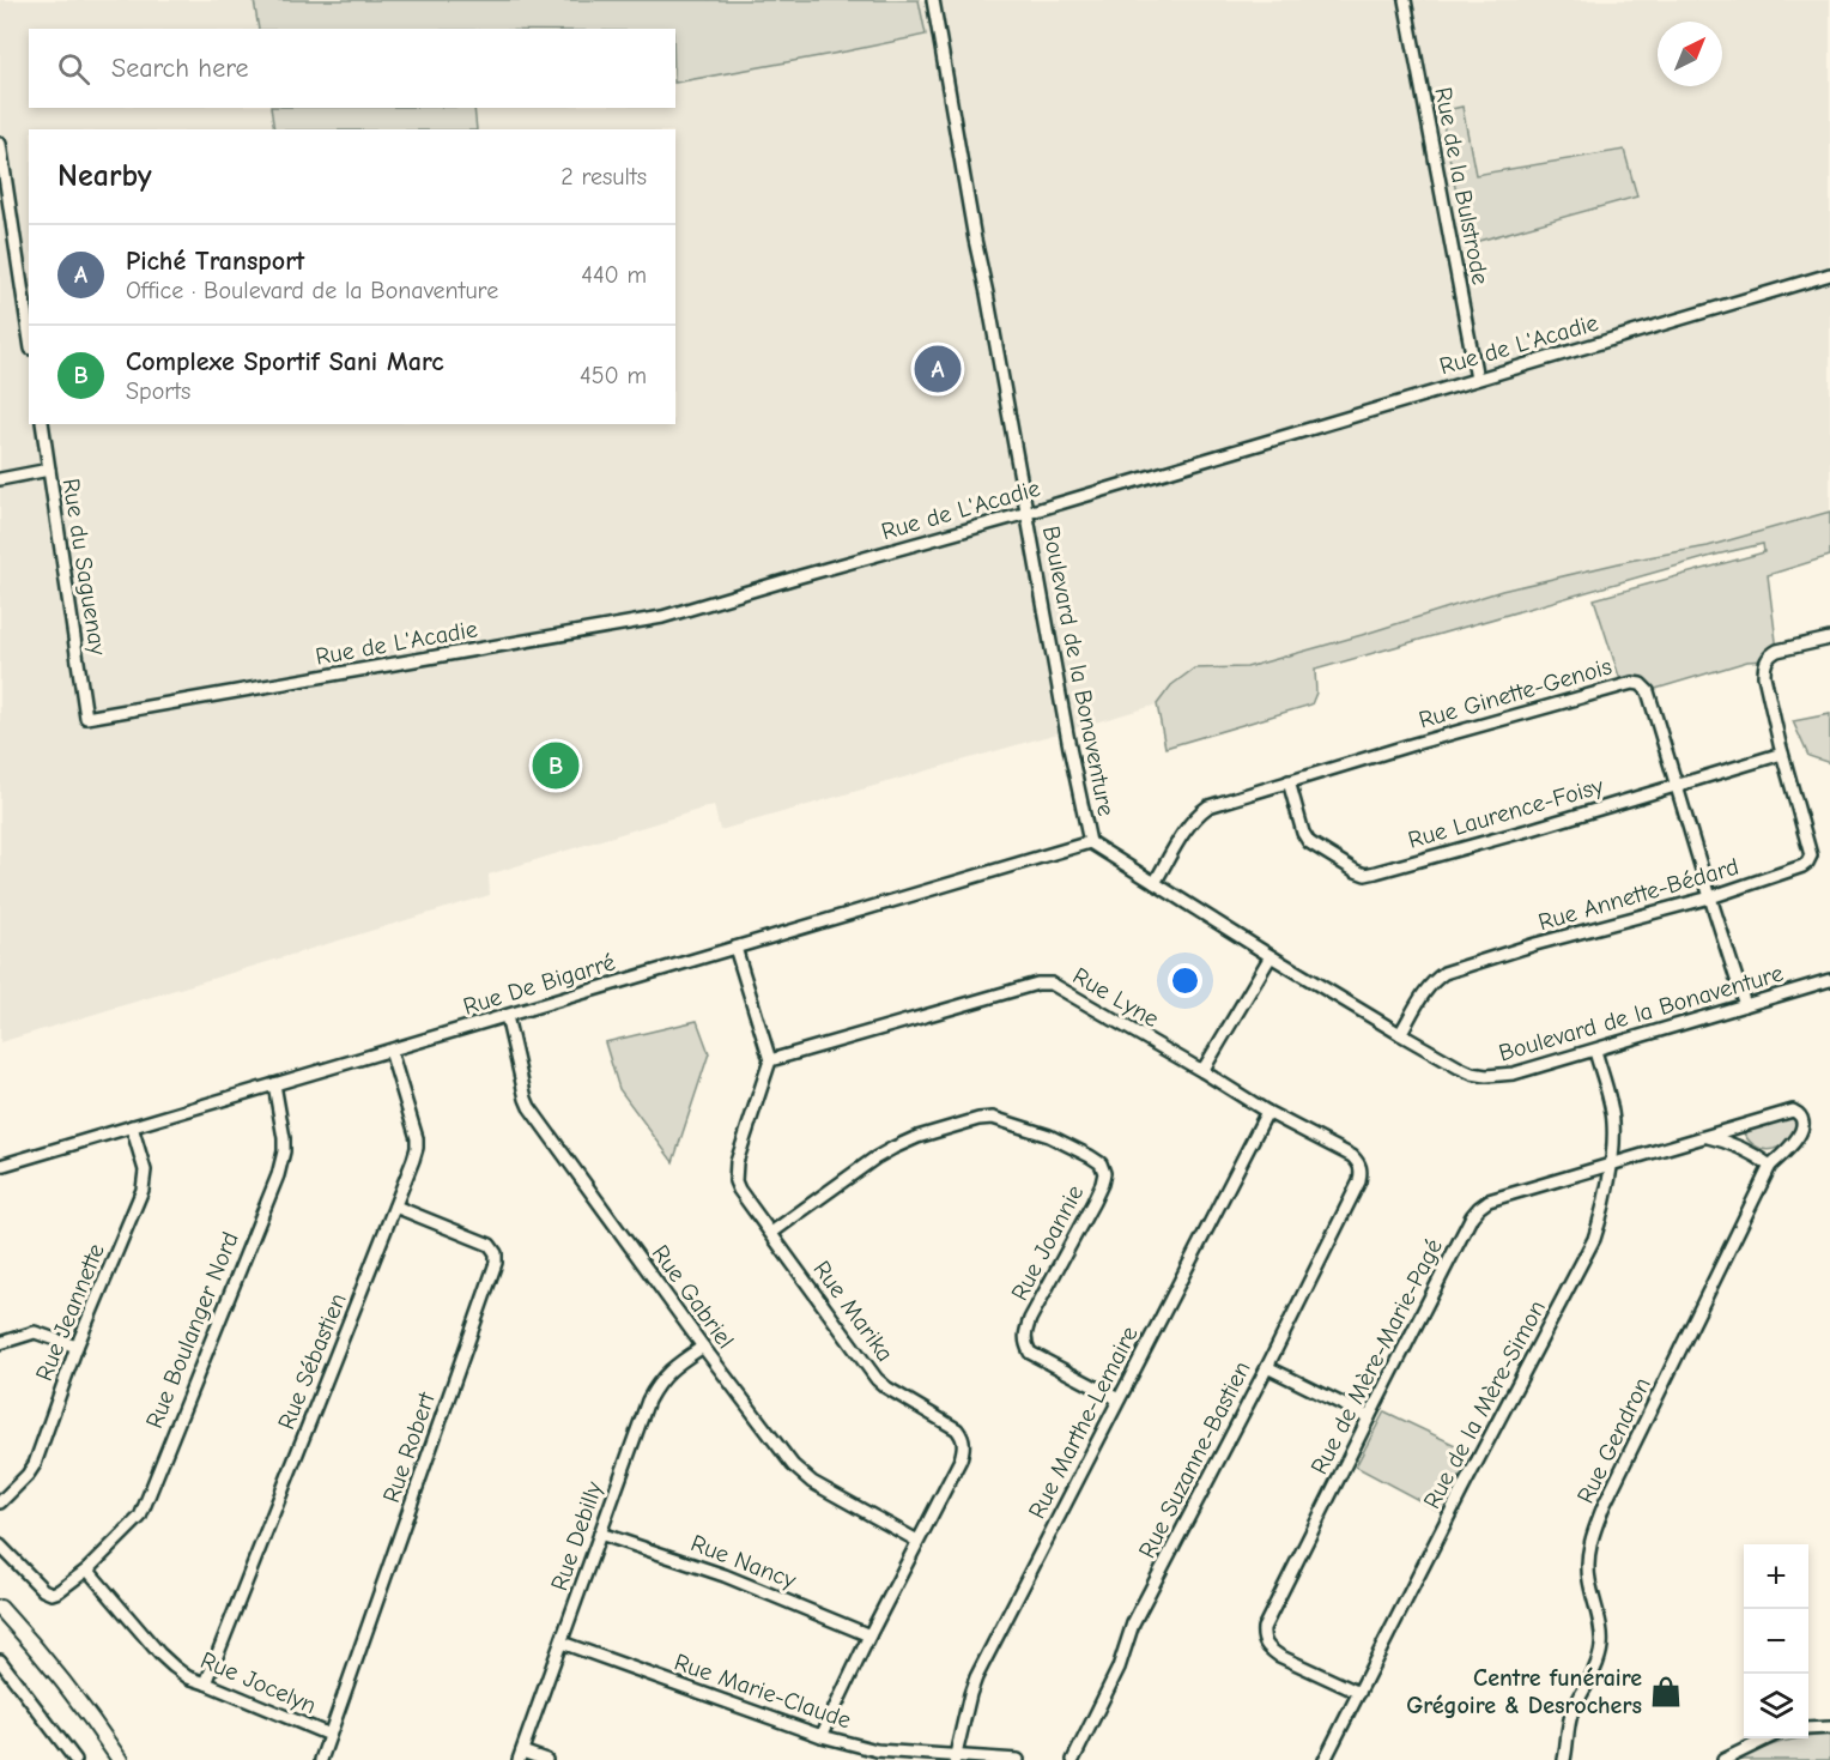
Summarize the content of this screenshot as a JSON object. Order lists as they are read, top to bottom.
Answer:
{
  "streets": {
    "street": [
      "Rue de la Bulstrode",
      "Rue de L'Acadie",
      "Rue du Saguenay",
      "Boulevard de la Bonaventure",
      "Rue Ginette-Genois",
      "Rue Laurence-Foisy",
      "Rue Annette-Bédard",
      "Rue De Bigarré",
      "Rue Lyne",
      "Rue Joannie",
      "Rue Gabriel",
      "Rue Marika",
      "Rue Jeannette",
      "Rue Boulanger Nord",
      "Rue de Mère-Marie-Pagé",
      "Rue Sébastien",
      "Rue de la Mère-Simon",
      "Rue Marthe-Lemaire",
      "Rue Gendron",
      "Rue Robert",
      "Rue Suzanne-Bastien",
      "Rue Debilly",
      "Rue Nancy",
      "Rue Jocelyn",
      "Rue Marie-Claude"
    ]
  },
  "crossings": [
    ["Rue de la Bulstrode", "Rue de L'Acadie"],
    ["Rue de L'Acadie", "Rue du Saguenay"],
    ["Rue de L'Acadie", "Boulevard de la Bonaventure"],
    ["Boulevard de la Bonaventure", "Rue Ginette-Genois"],
    ["Boulevard de la Bonaventure", "Rue Annette-Bédard"],
    ["Boulevard de la Bonaventure", "Rue De Bigarré"],
    ["Boulevard de la Bonaventure", "Rue de la Mère-Simon"],
    ["Rue Ginette-Genois", "Rue Laurence-Foisy"],
    ["Rue Ginette-Genois", "Rue Annette-Bédard"],
    ["Rue Laurence-Foisy", "Rue Annette-Bédard"],
    ["Rue De Bigarré", "Rue Gabriel"],
    ["Rue De Bigarré", "Rue Jeannette"],
    ["Rue De Bigarré", "Rue Boulanger Nord"],
    ["Rue De Bigarré", "Rue Sébastien"],
    ["Rue Lyne", "Rue Marika"],
    ["Rue Lyne", "Rue Marthe-Lemaire"],
    ["Rue Lyne", "Rue Suzanne-Bastien"],
    ["Rue Joannie", "Rue Marika"],
    ["Rue Joannie", "Rue Marthe-Lemaire"],
    ["Rue Gabriel", "Rue Marika"],
    ["Rue Gabriel", "Rue Debilly"],
    ["Rue Marika", "Rue Nancy"],
    ["Rue Marika", "Rue Marie-Claude"],
    ["Rue Boulanger Nord", "Rue Jocelyn"],
    ["Rue de Mère-Marie-Pagé", "Rue de la Mère-Simon"],
    ["Rue de Mère-Marie-Pagé", "Rue Gendron"],
    ["Rue Sébastien", "Rue Robert"],
    ["Rue Sébastien", "Rue Jocelyn"],
    ["Rue Marthe-Lemaire", "Rue Marie-Claude"],
    ["Rue Robert", "Rue Jocelyn"],
    ["Rue Debilly", "Rue Nancy"],
    ["Rue Debilly", "Rue Marie-Claude"]
  ],
  "places": {
    "shop": ["Centre funéraire Grégoire & Desrochers"]
  },
  "north": "top right",
  "page": {
    "search": "Search here",
    "heading": ["Nearby", "2 results"],
    "list": [
      {
        "mark": "A",
        "name": "Piché Transport",
        "note": "Office · Boulevard de la Bonaventure",
        "value": "440 m"
      },
      {
        "mark": "B",
        "name": "Complexe Sportif Sani Marc",
        "note": "Sports",
        "value": "450 m"
      }
    ],
    "pins": ["A", "B"],
    "map_buttons": ["+", "−"]
  }
}
